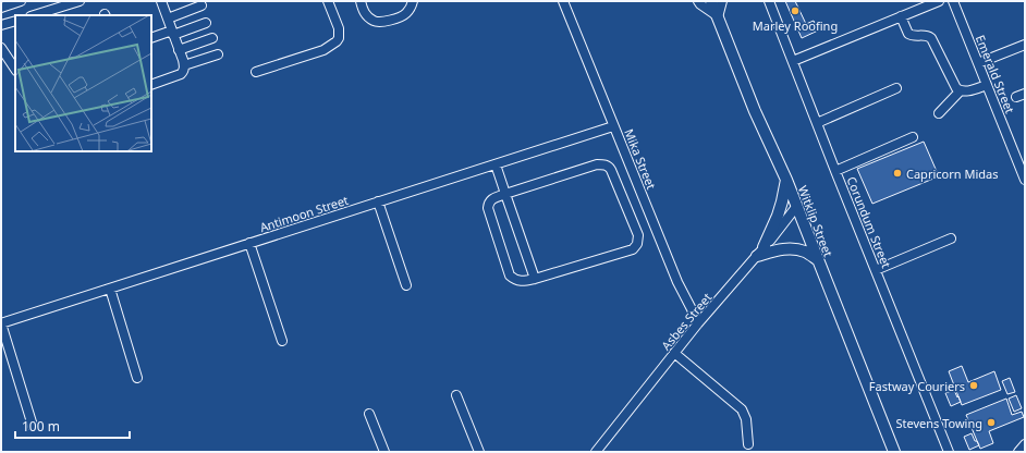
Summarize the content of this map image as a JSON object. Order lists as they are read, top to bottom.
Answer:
{
  "streets": {
    "main road": ["Witklip Street"],
    "street": [
      "Emerald Street",
      "Mika Street",
      "Antimoon Street",
      "Corundum Street",
      "Asbes Street"
    ]
  },
  "crossings": [
    ["Mika Street", "Antimoon Street"],
    ["Mika Street", "Asbes Street"],
    ["Witklip Street", "Asbes Street"]
  ],
  "places": [
    "Marley Roofing",
    "Capricorn Midas",
    "Fastway Couriers",
    "Stevens Towing"
  ],
  "scale_bar": "100 m"
}
